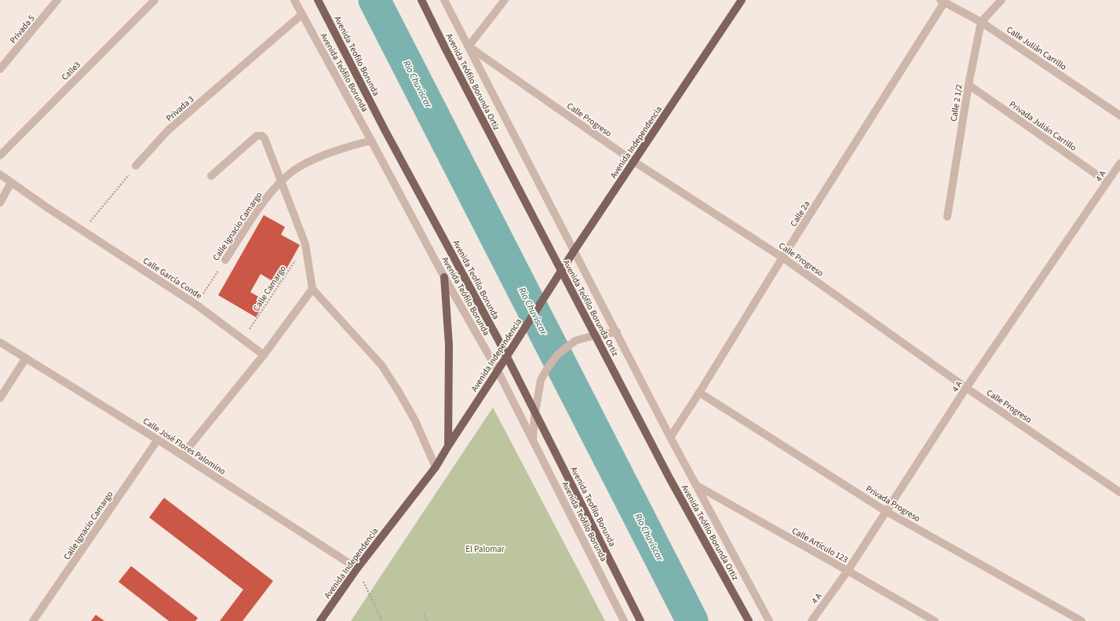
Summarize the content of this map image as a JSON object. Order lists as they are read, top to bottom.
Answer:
{
  "streets": {
    "main road": ["Avenida Teofilo Borunda", "Avenida Teófilo Borunda Ortiz", "Avenida Independencia"],
    "street": [
      "Privada 5",
      "Calle Julián Carrillo",
      "Calle3",
      "Avenida Teófilo Borunda",
      "Calle 2 1/2",
      "Privada 3",
      "Calle Progreso",
      "Privada Julián Carrillo",
      "4 A",
      "Calle 2a",
      "Calle Ignacio Camargo",
      "Calle García Conde",
      "Calle José Flores Palomino",
      "Privada Progreso",
      "Calle Artículo 123"
    ],
    "path": ["Calle Camargo"]
  },
  "crossings": [
    ["Calle Julián Carrillo", "Calle 2 1/2"],
    ["Calle Julián Carrillo", "Calle 2a"],
    ["Avenida Teófilo Borunda", "Privada 3"],
    ["Avenida Teófilo Borunda", "Avenida Independencia"],
    ["Avenida Teófilo Borunda", "Calle Ignacio Camargo"],
    ["Calle 2 1/2", "Privada Julián Carrillo"],
    ["Calle Progreso", "Avenida Independencia"],
    ["Calle Progreso", "4 A"],
    ["Calle Progreso", "Calle 2a"],
    ["Privada Julián Carrillo", "4 A"],
    ["Avenida Independencia", "Calle José Flores Palomino"],
    ["4 A", "Privada Progreso"],
    ["4 A", "Calle Artículo 123"],
    ["Calle 2a", "Privada Progreso"],
    ["Calle Ignacio Camargo", "Calle García Conde"],
    ["Calle Ignacio Camargo", "Calle José Flores Palomino"],
    ["Calle García Conde", "Calle Camargo"]
  ],
  "water": ["Rio Chuviscar"],
  "parks": ["El Palomar"]
}
